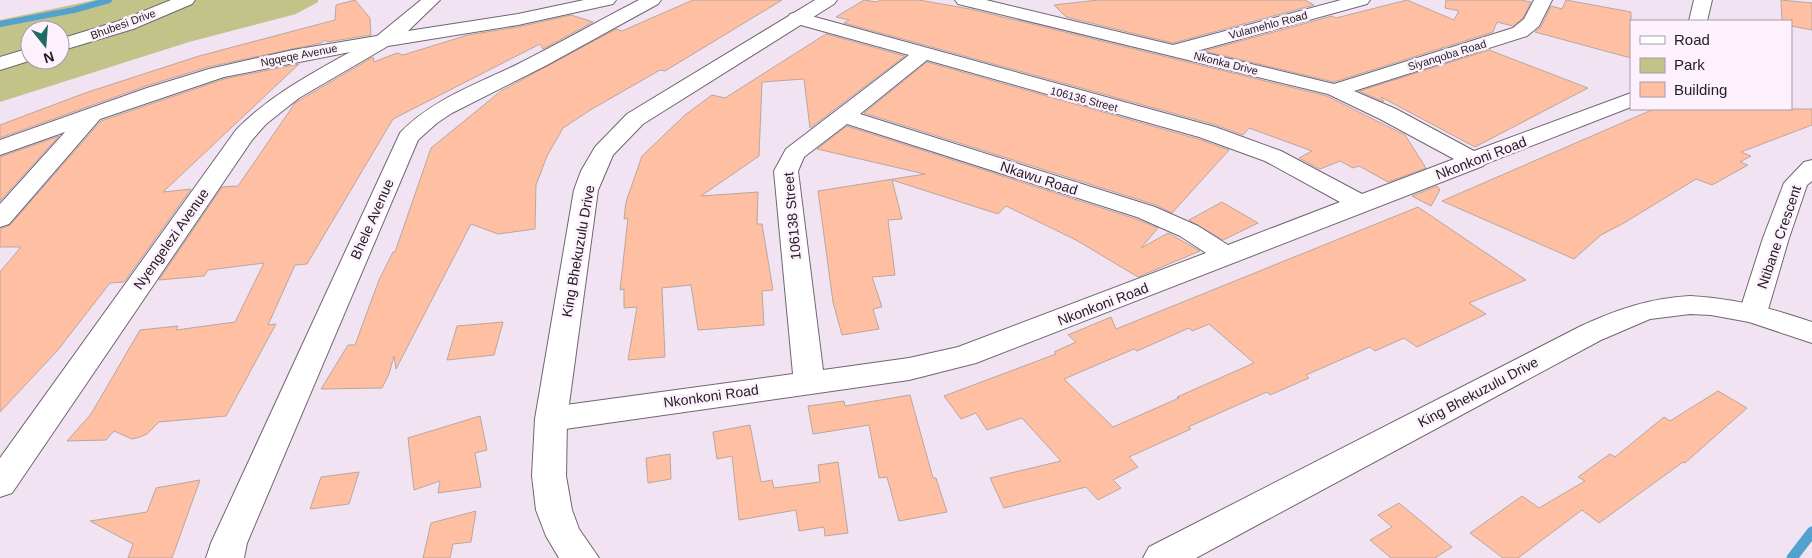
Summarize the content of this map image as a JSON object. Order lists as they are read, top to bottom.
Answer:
{
  "streets": {
    "street": [
      "Bhubesi Drive",
      "Vulamehlo Road",
      "Ngqeqe Avenue",
      "Siyanqoba Road",
      "Nkonka Drive",
      "106136 Street",
      "Nkonkoni Road",
      "Nkawu Road",
      "106138 Street",
      "Bhele Avenue",
      "Ntibane Crescent",
      "Nyengelezi Avenue",
      "King Bhekuzulu Drive"
    ]
  },
  "crossings": [
    ["Vulamehlo Road", "Nkonka Drive"],
    ["Ngqeqe Avenue", "Nyengelezi Avenue"],
    ["Siyanqoba Road", "Nkonka Drive"],
    ["Nkonka Drive", "Nkonkoni Road"],
    ["106136 Street", "Nkonkoni Road"],
    ["106136 Street", "106138 Street"],
    ["106136 Street", "King Bhekuzulu Drive"],
    ["Nkonkoni Road", "Nkawu Road"],
    ["Nkonkoni Road", "106138 Street"],
    ["Nkonkoni Road", "King Bhekuzulu Drive"],
    ["Nkawu Road", "106138 Street"],
    ["Ntibane Crescent", "King Bhekuzulu Drive"]
  ],
  "legend": ["Road", "Park", "Building"],
  "north": "bottom"
}
